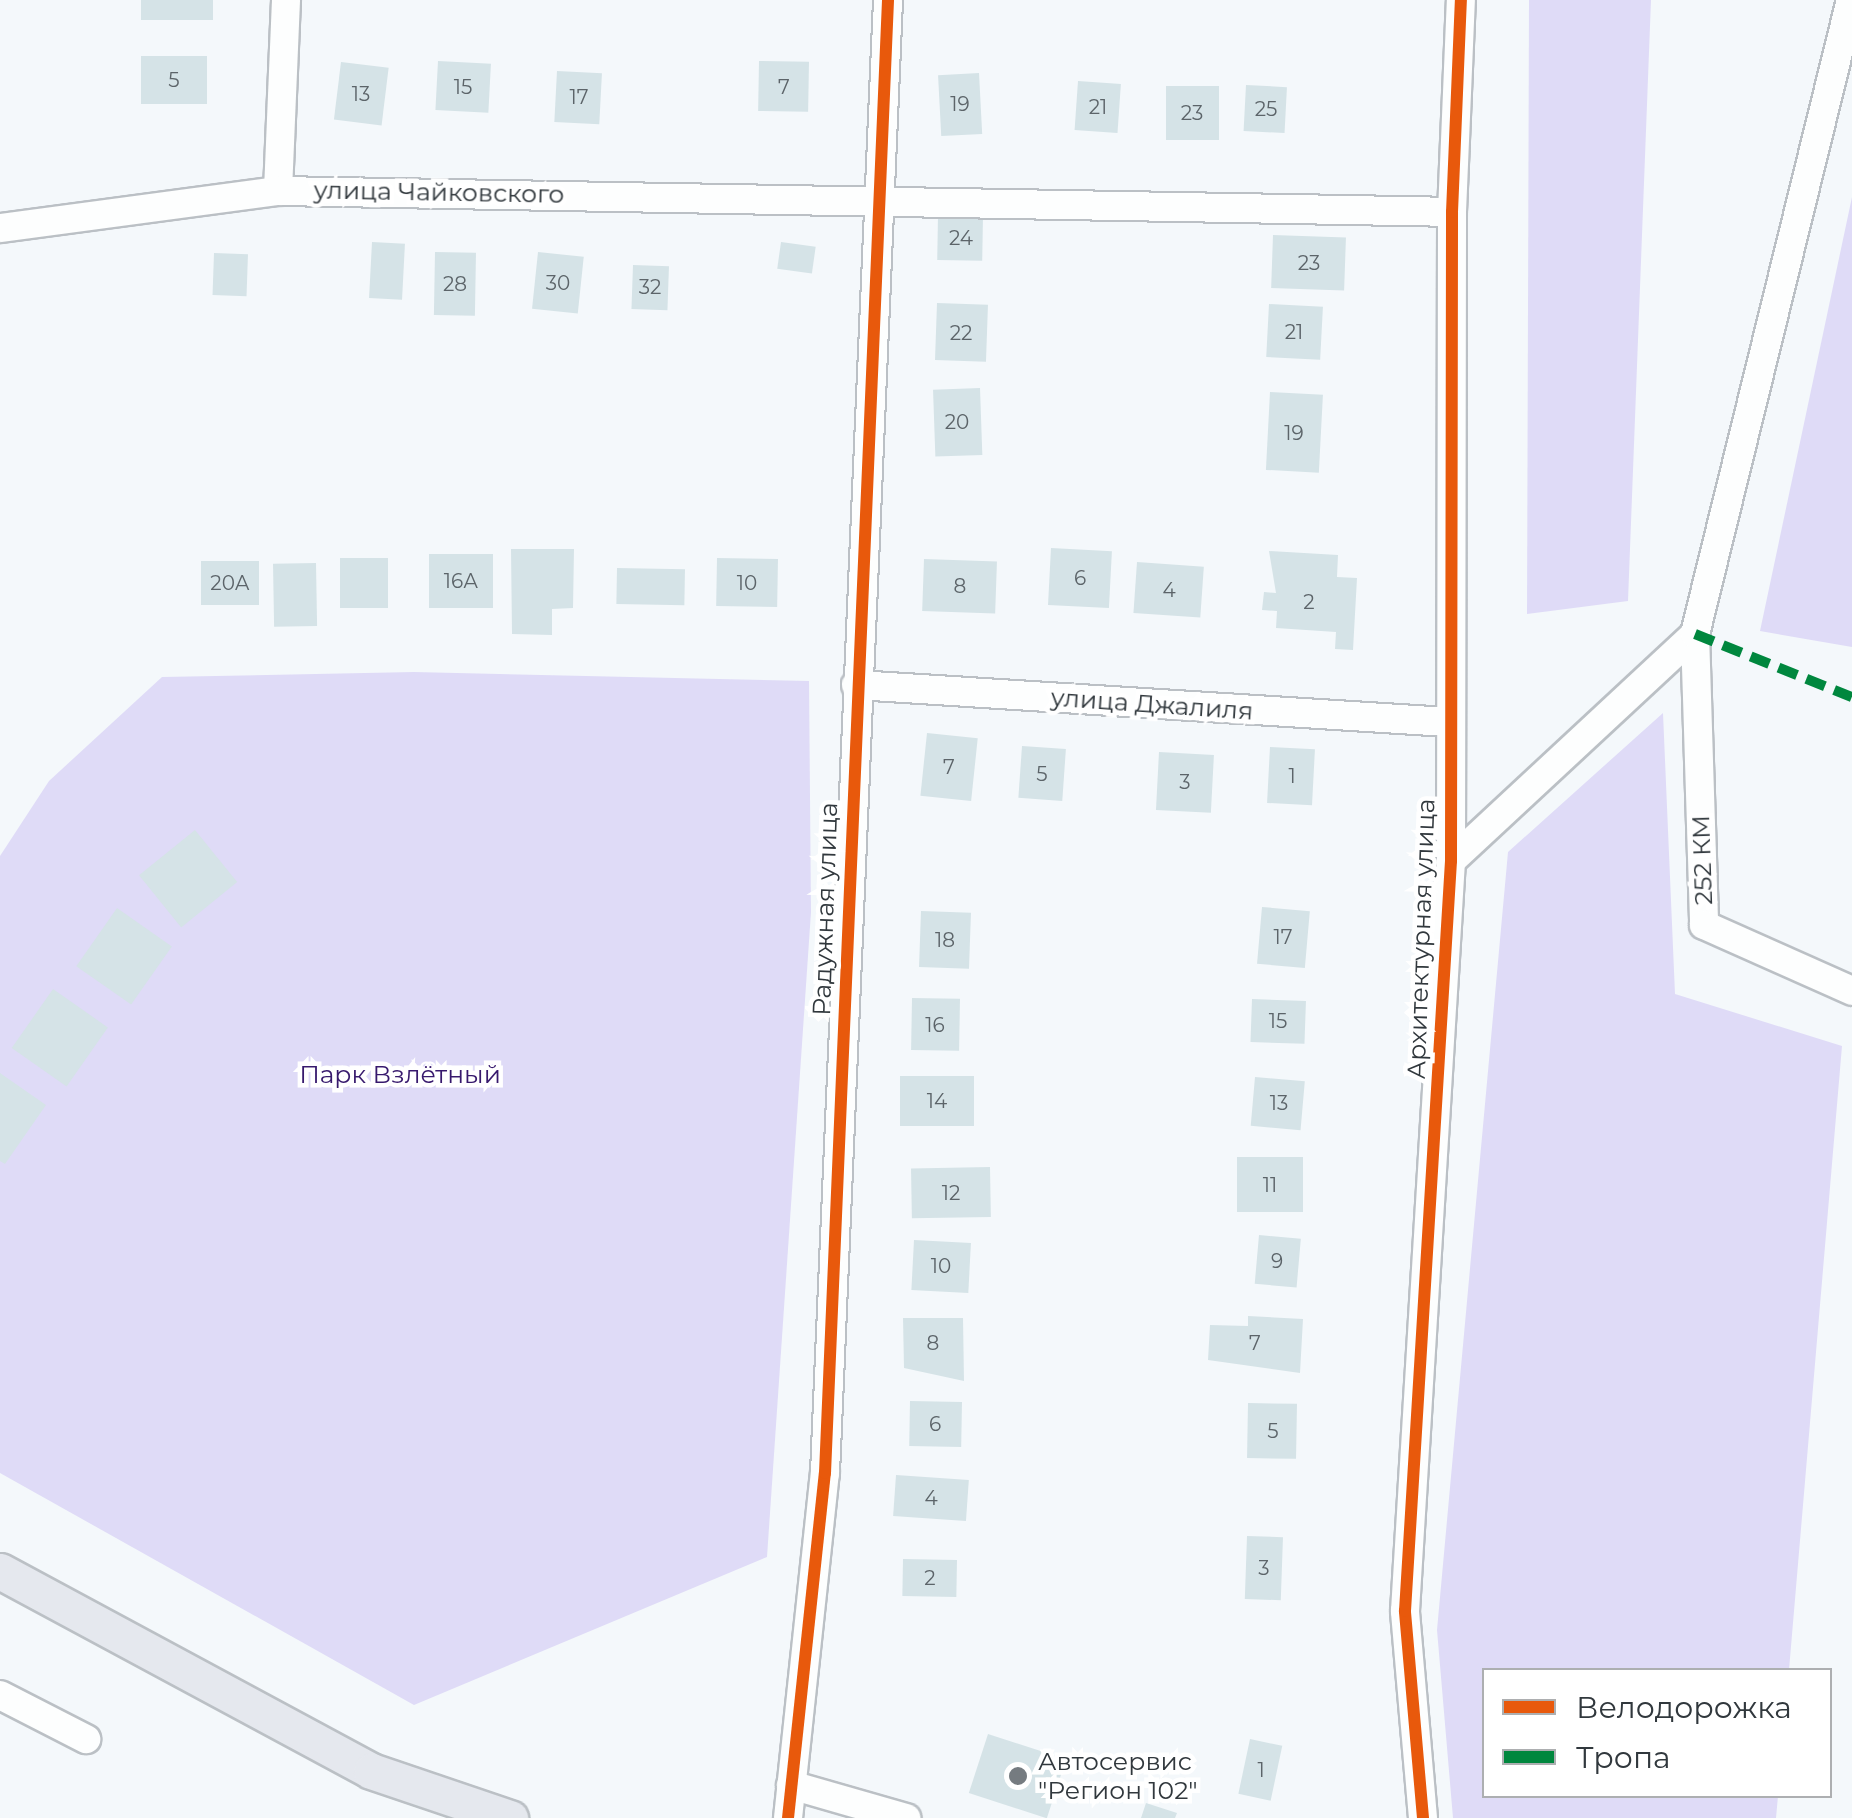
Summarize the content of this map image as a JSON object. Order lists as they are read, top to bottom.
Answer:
{
  "streets": {
    "street": [
      "улица Чайковского",
      "улица Джалиля",
      "252 КМ",
      "Радужная улица",
      "Архитектурная улица"
    ]
  },
  "crossings": [
    ["улица Чайковского", "Радужная улица"],
    ["улица Чайковского", "Архитектурная улица"],
    ["улица Джалиля", "Радужная улица"],
    ["улица Джалиля", "Архитектурная улица"]
  ],
  "parks": ["Парк Взлётный"],
  "places": ["Автосервис \"Регион 102\""],
  "house_numbers": [
    "5",
    "15",
    "7",
    "13",
    "17",
    "19",
    "21",
    "25",
    "23",
    "24",
    "23",
    "30",
    "28",
    "32",
    "21",
    "22",
    "20",
    "19",
    "6",
    "16А",
    "20А",
    "10",
    "8",
    "4",
    "2",
    "7",
    "5",
    "1",
    "3",
    "17",
    "18",
    "15",
    "16",
    "14",
    "13",
    "11",
    "12",
    "9",
    "10",
    "8",
    "7",
    "6",
    "5",
    "4",
    "3",
    "2",
    "1"
  ],
  "legend": ["Велодорожка", "Тропа"]
}
